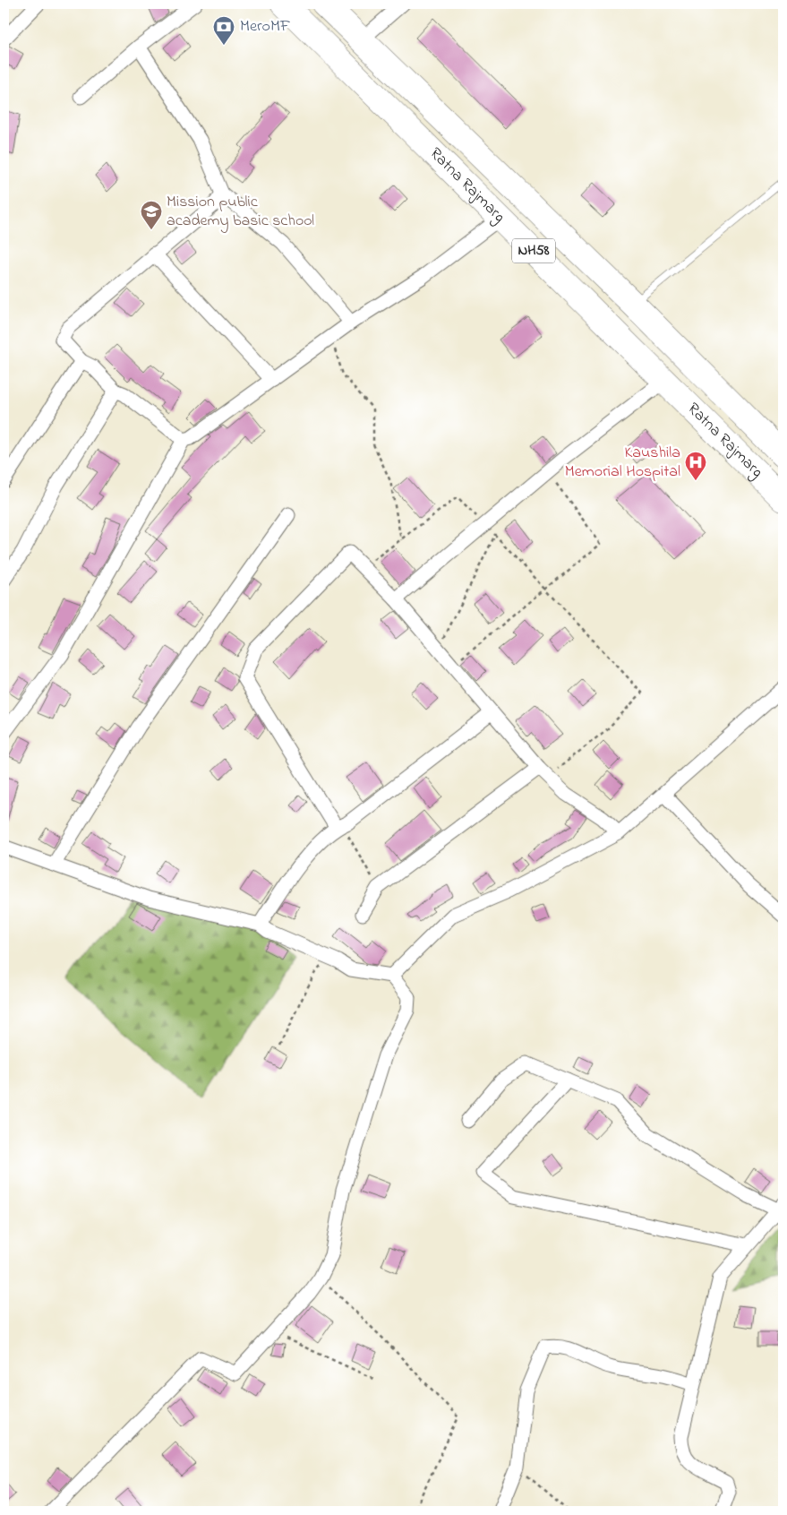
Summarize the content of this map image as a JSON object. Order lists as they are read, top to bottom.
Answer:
{
  "streets": {
    "highway": ["Ratna Rajmarg", "NH58"]
  },
  "places": {
    "bank": ["MeroMF"],
    "school or university": ["Mission public academy basic school"],
    "hospital": ["Kaushila Memorial Hospital"]
  }
}
